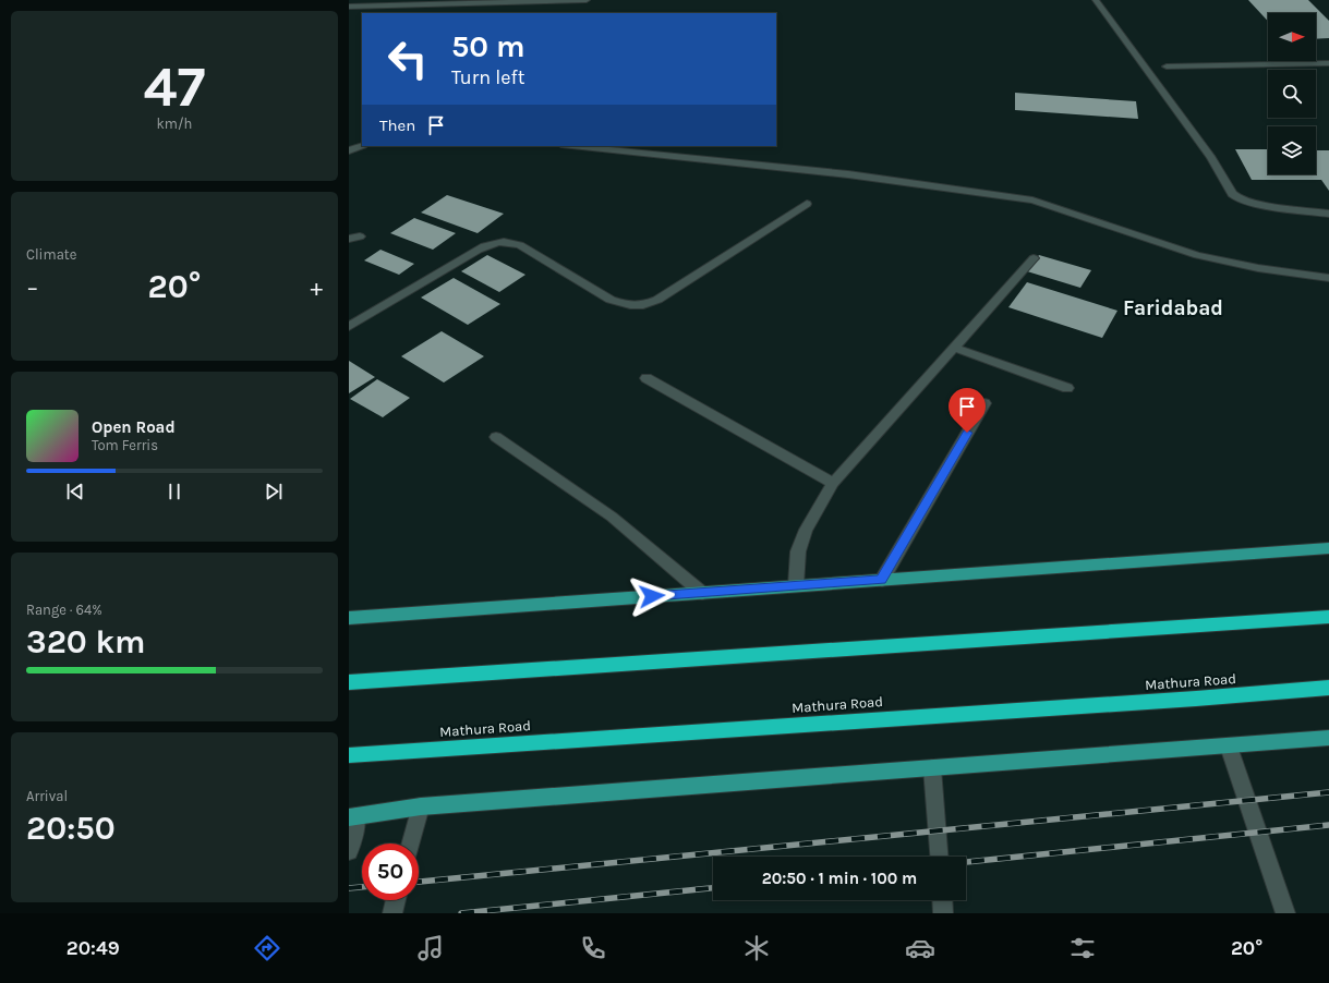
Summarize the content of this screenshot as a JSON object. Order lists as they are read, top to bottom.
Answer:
{
  "streets": {
    "highway": ["Mathura Road"]
  },
  "districts": ["Faridabad"],
  "north": "right",
  "page": {
    "tile": [
      ["47", "km/h"],
      "Climate",
      ["Range · 64%", "320 km"],
      ["Arrival", "20:50"]
    ],
    "turn": ["50 m", "Turn left"],
    "then": "Then",
    "heat": ["−", "20°", "+"],
    "song": ["Open Road", "Tom Ferris"],
    "limit": "50",
    "trip": "20:50 · 1 min · 100 m",
    "tabs": ["20:49", "20°"]
  }
}
